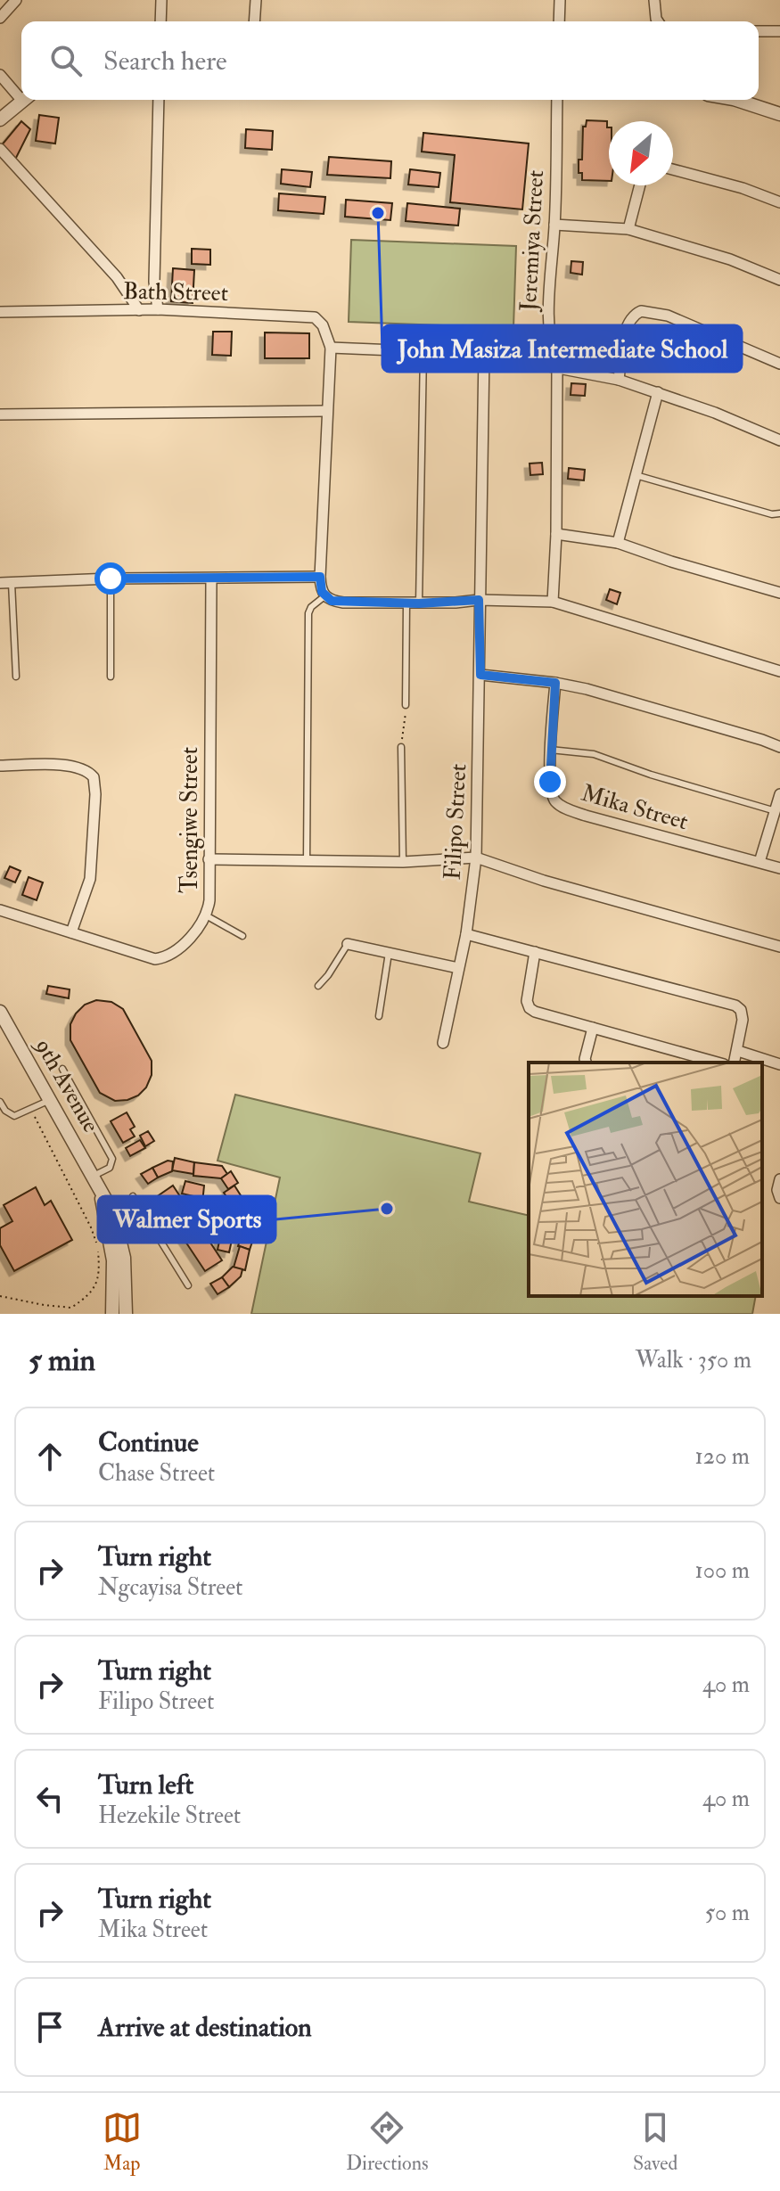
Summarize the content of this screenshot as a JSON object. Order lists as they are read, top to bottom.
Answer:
{
  "streets": {
    "street": [
      "Jeremiya Street",
      "Bath Street",
      "Mika Street",
      "Tsengiwe Street",
      "Filipo Street",
      "9th Avenue"
    ]
  },
  "places": ["John Masiza Intermediate School", "Walmer Sports"],
  "north": "bottom left",
  "page": {
    "search": "Search here",
    "heading": ["5 min", "Walk · 350 m"],
    "list": [
      ["Continue", "Chase Street", "120 m"],
      ["Turn right", "Ngcayisa Street", "100 m"],
      ["Turn right", "Filipo Street", "40 m"],
      ["Turn left", "Hezekile Street", "40 m"],
      ["Turn right", "Mika Street", "50 m"],
      "Arrive at destination"
    ],
    "nav": ["Map", "Directions", "Saved"]
  }
}
